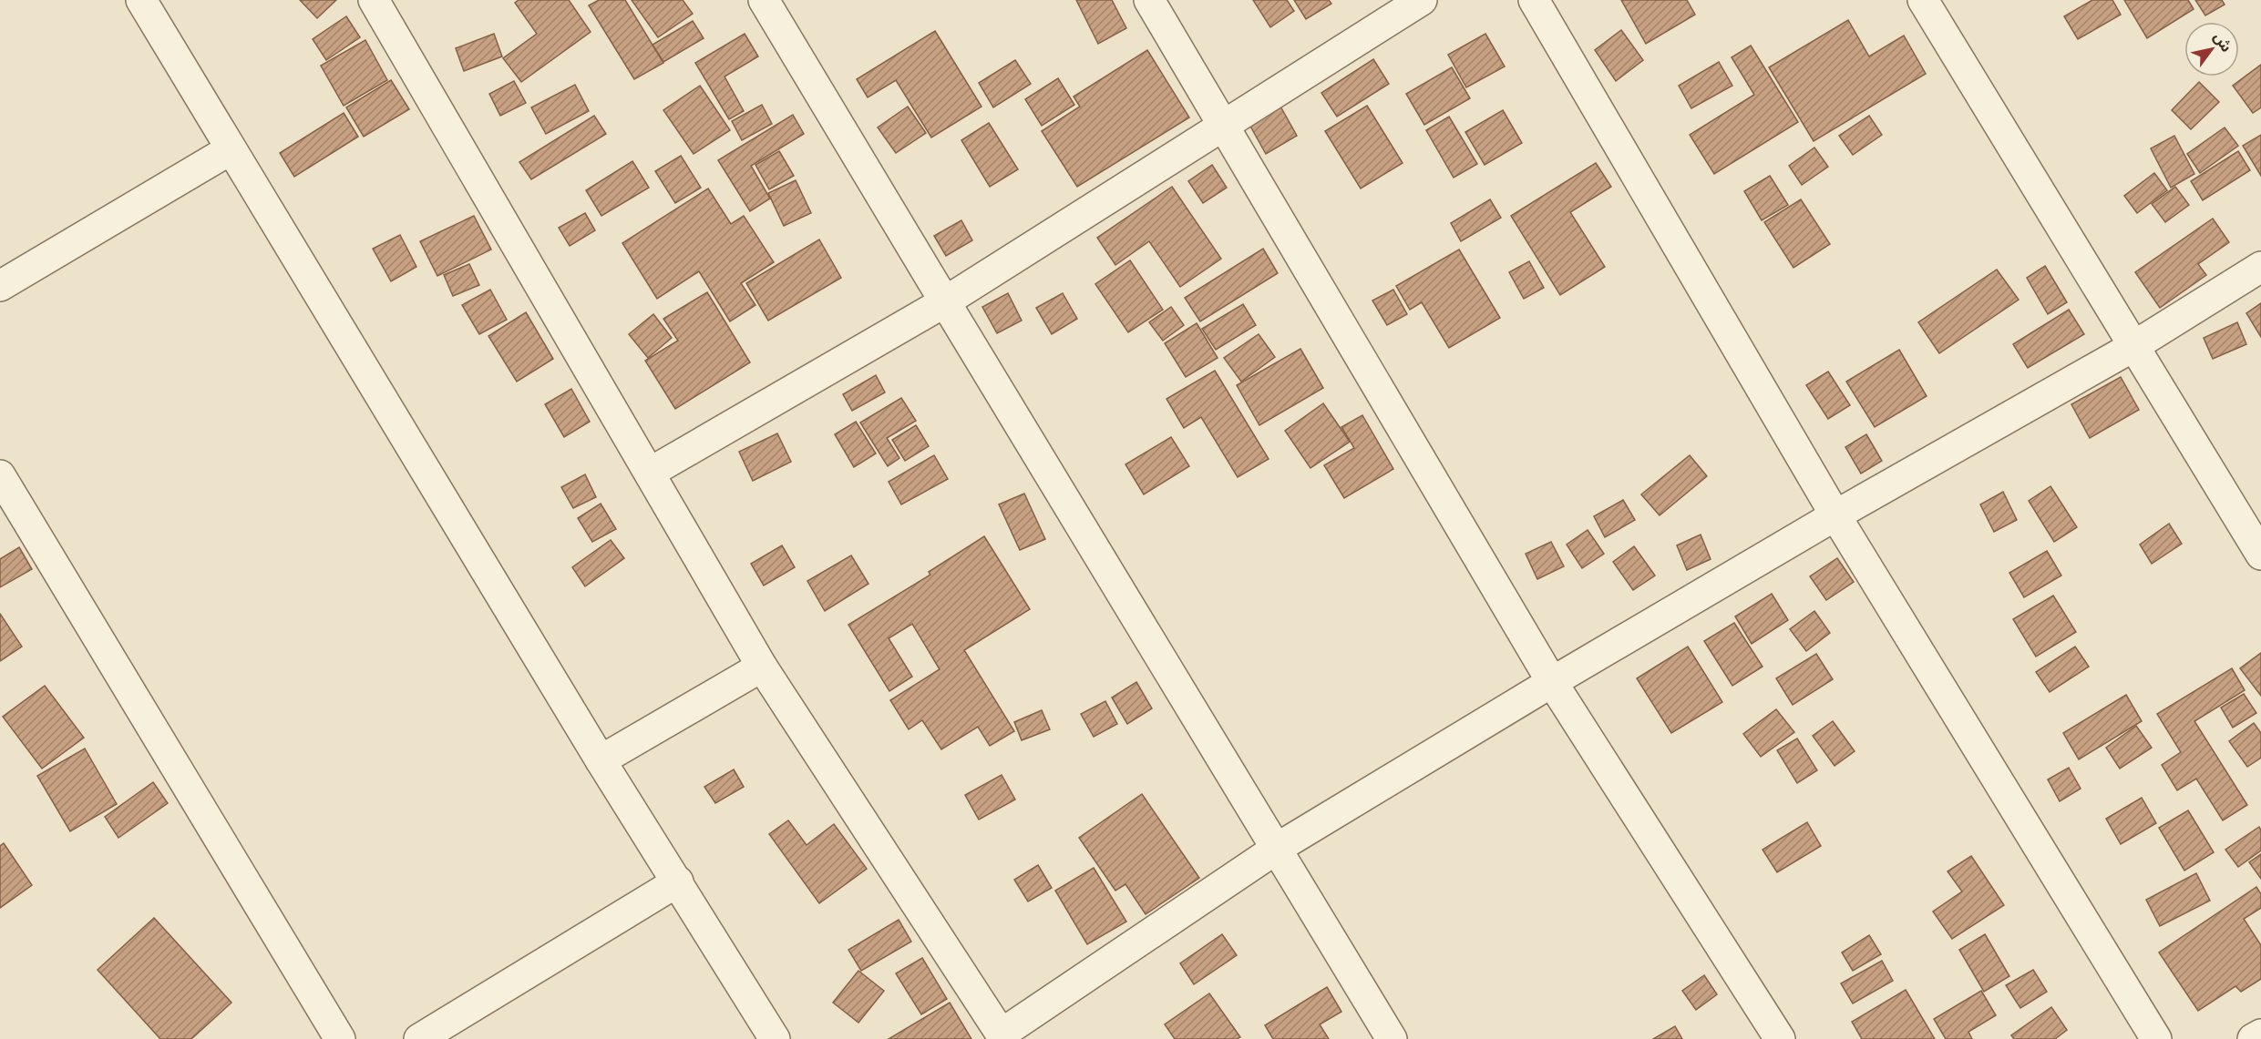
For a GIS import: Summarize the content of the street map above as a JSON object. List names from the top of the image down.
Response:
{
  "north": "top right"
}
